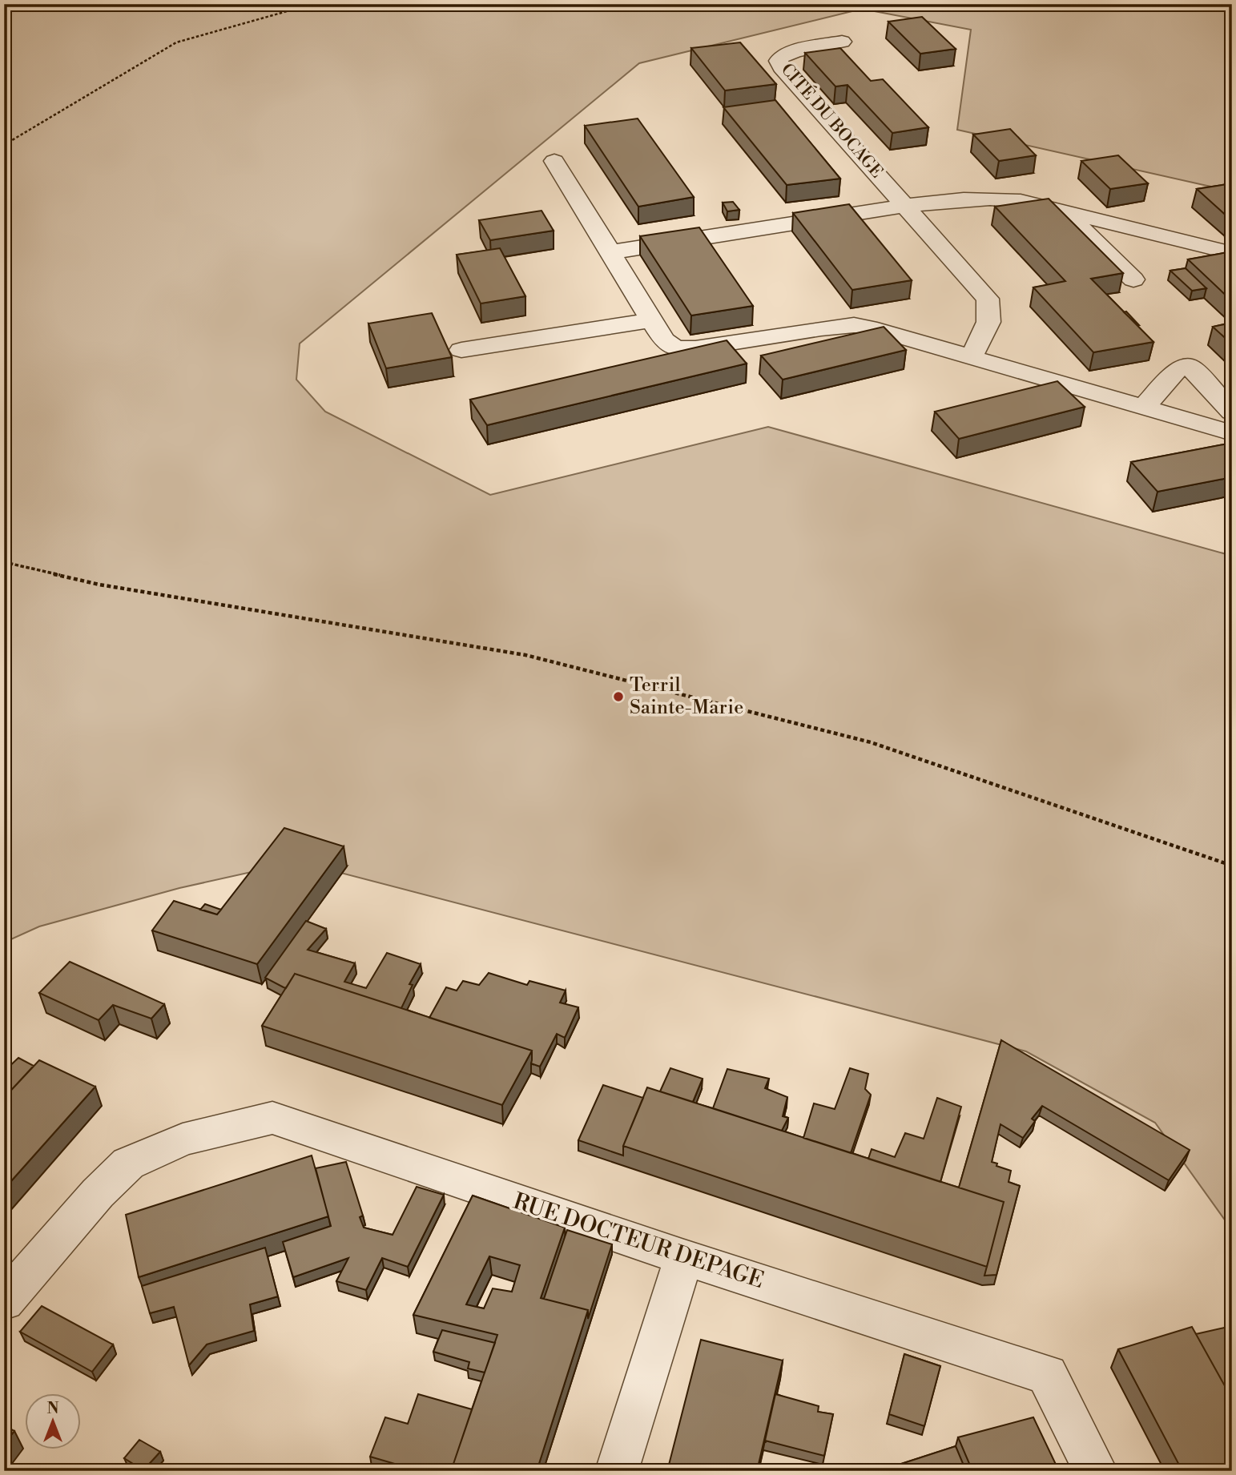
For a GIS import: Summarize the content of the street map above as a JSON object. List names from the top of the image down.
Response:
{
  "streets": {
    "street": ["CITÉ DU BOCAGE", "RUE DOCTEUR DEPAGE"]
  },
  "places": ["Terril Sainte-Marie"],
  "north": "top"
}
